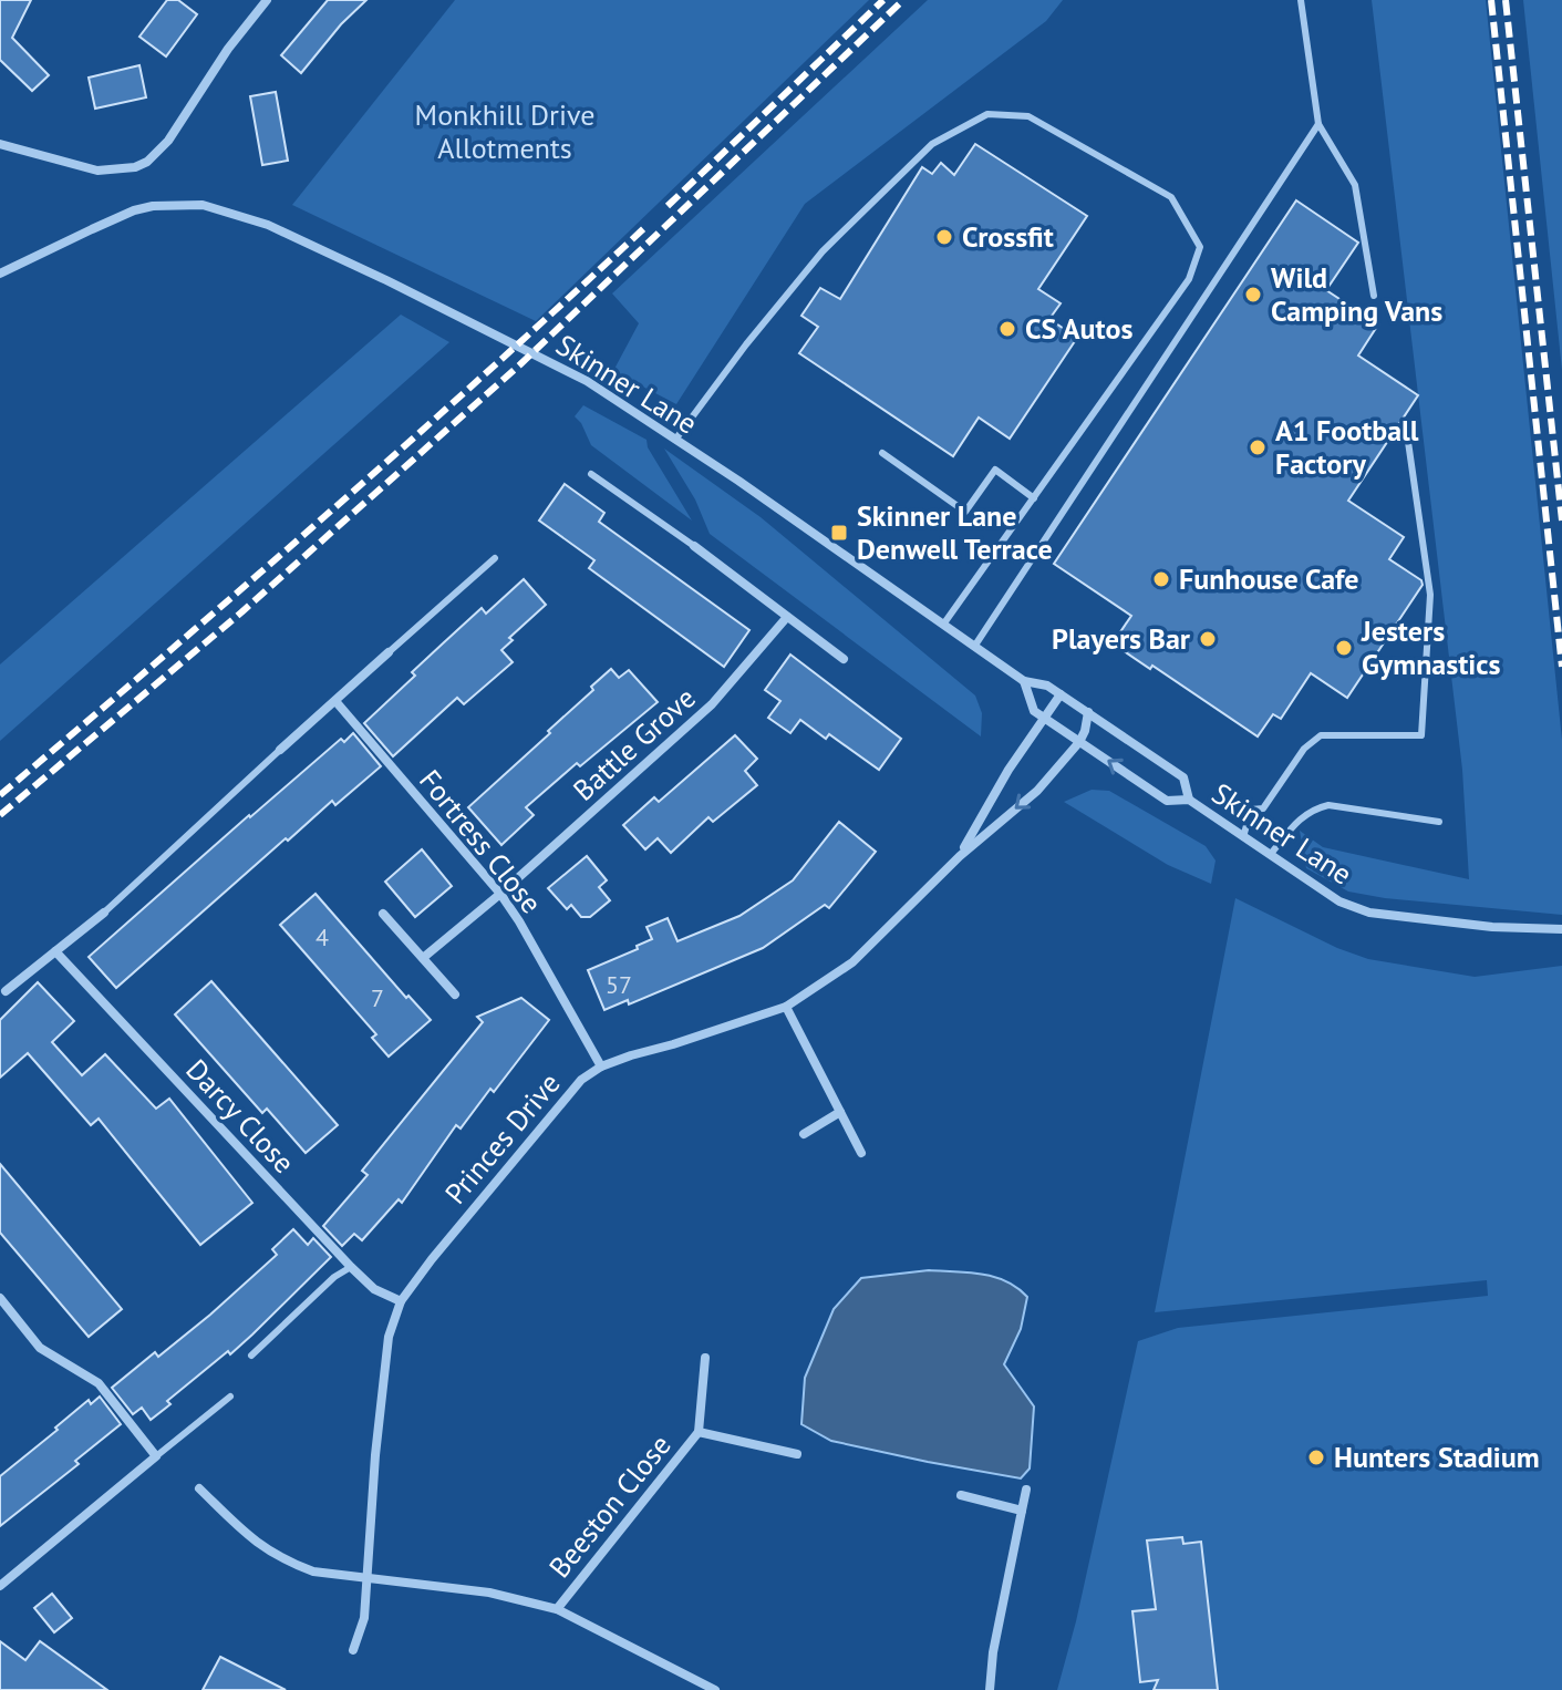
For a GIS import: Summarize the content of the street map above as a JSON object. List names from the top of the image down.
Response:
{
  "streets": {
    "street": [
      "Skinner Lane",
      "Battle Grove",
      "Fortress Close",
      "Darcy Close",
      "Princes Drive",
      "Beeston Close"
    ]
  },
  "crossings": [
    ["Skinner Lane", "Princes Drive"],
    ["Battle Grove", "Fortress Close"],
    ["Fortress Close", "Princes Drive"],
    ["Darcy Close", "Princes Drive"]
  ],
  "parks": ["Monkhill Drive Allotments"],
  "places": {
    "other": [
      "Crossfit",
      "Wild Camping Vans",
      "CS Autos",
      "A1 Football Factory",
      "Funhouse Cafe",
      "Players Bar",
      "Jesters Gymnastics",
      "Hunters Stadium"
    ],
    "transit": ["Skinner Lane Denwell Terrace"]
  },
  "house_numbers": ["4", "57", "7"]
}
